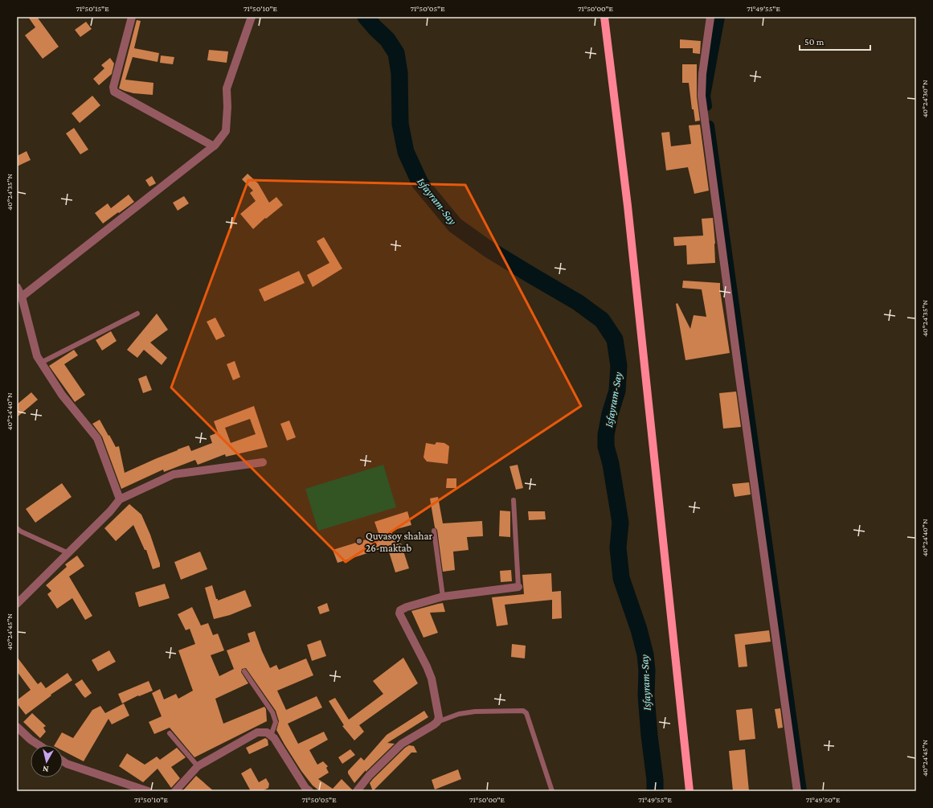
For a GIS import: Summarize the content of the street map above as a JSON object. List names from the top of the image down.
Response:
{
  "water": ["Isfayram-Say"],
  "places": ["Quvasoy shahar 26-maktab"],
  "scale_bar": "50 m",
  "north": "bottom",
  "coordinates": [
    "71°50'15\"E",
    "71°50'10\"E",
    "71°50'05\"E",
    "71°50'00\"E",
    "71°49'55\"E",
    "40°24'30\"N",
    "40°24'35\"N",
    "40°24'40\"N",
    "40°24'45\"N",
    "71°49'50\"E"
  ]
}
